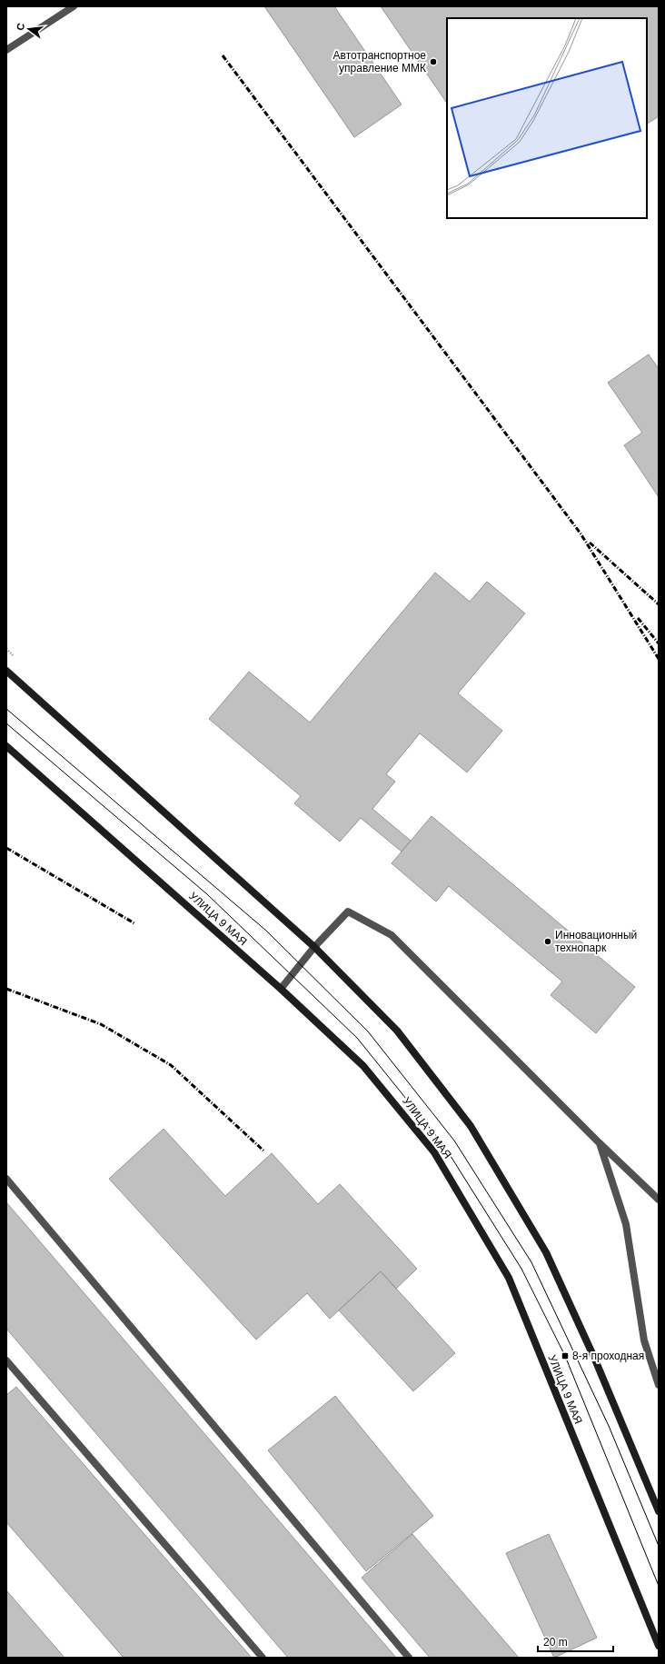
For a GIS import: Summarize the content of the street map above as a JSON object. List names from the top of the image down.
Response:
{
  "streets": {
    "main road": ["УЛИЦА 9 МАЯ"]
  },
  "places": {
    "other": ["Автотранспортное управление ММК", "Инновационный технопарк"],
    "transit": ["8-я проходная"]
  },
  "scale_bar": "20 m",
  "north": "left"
}
